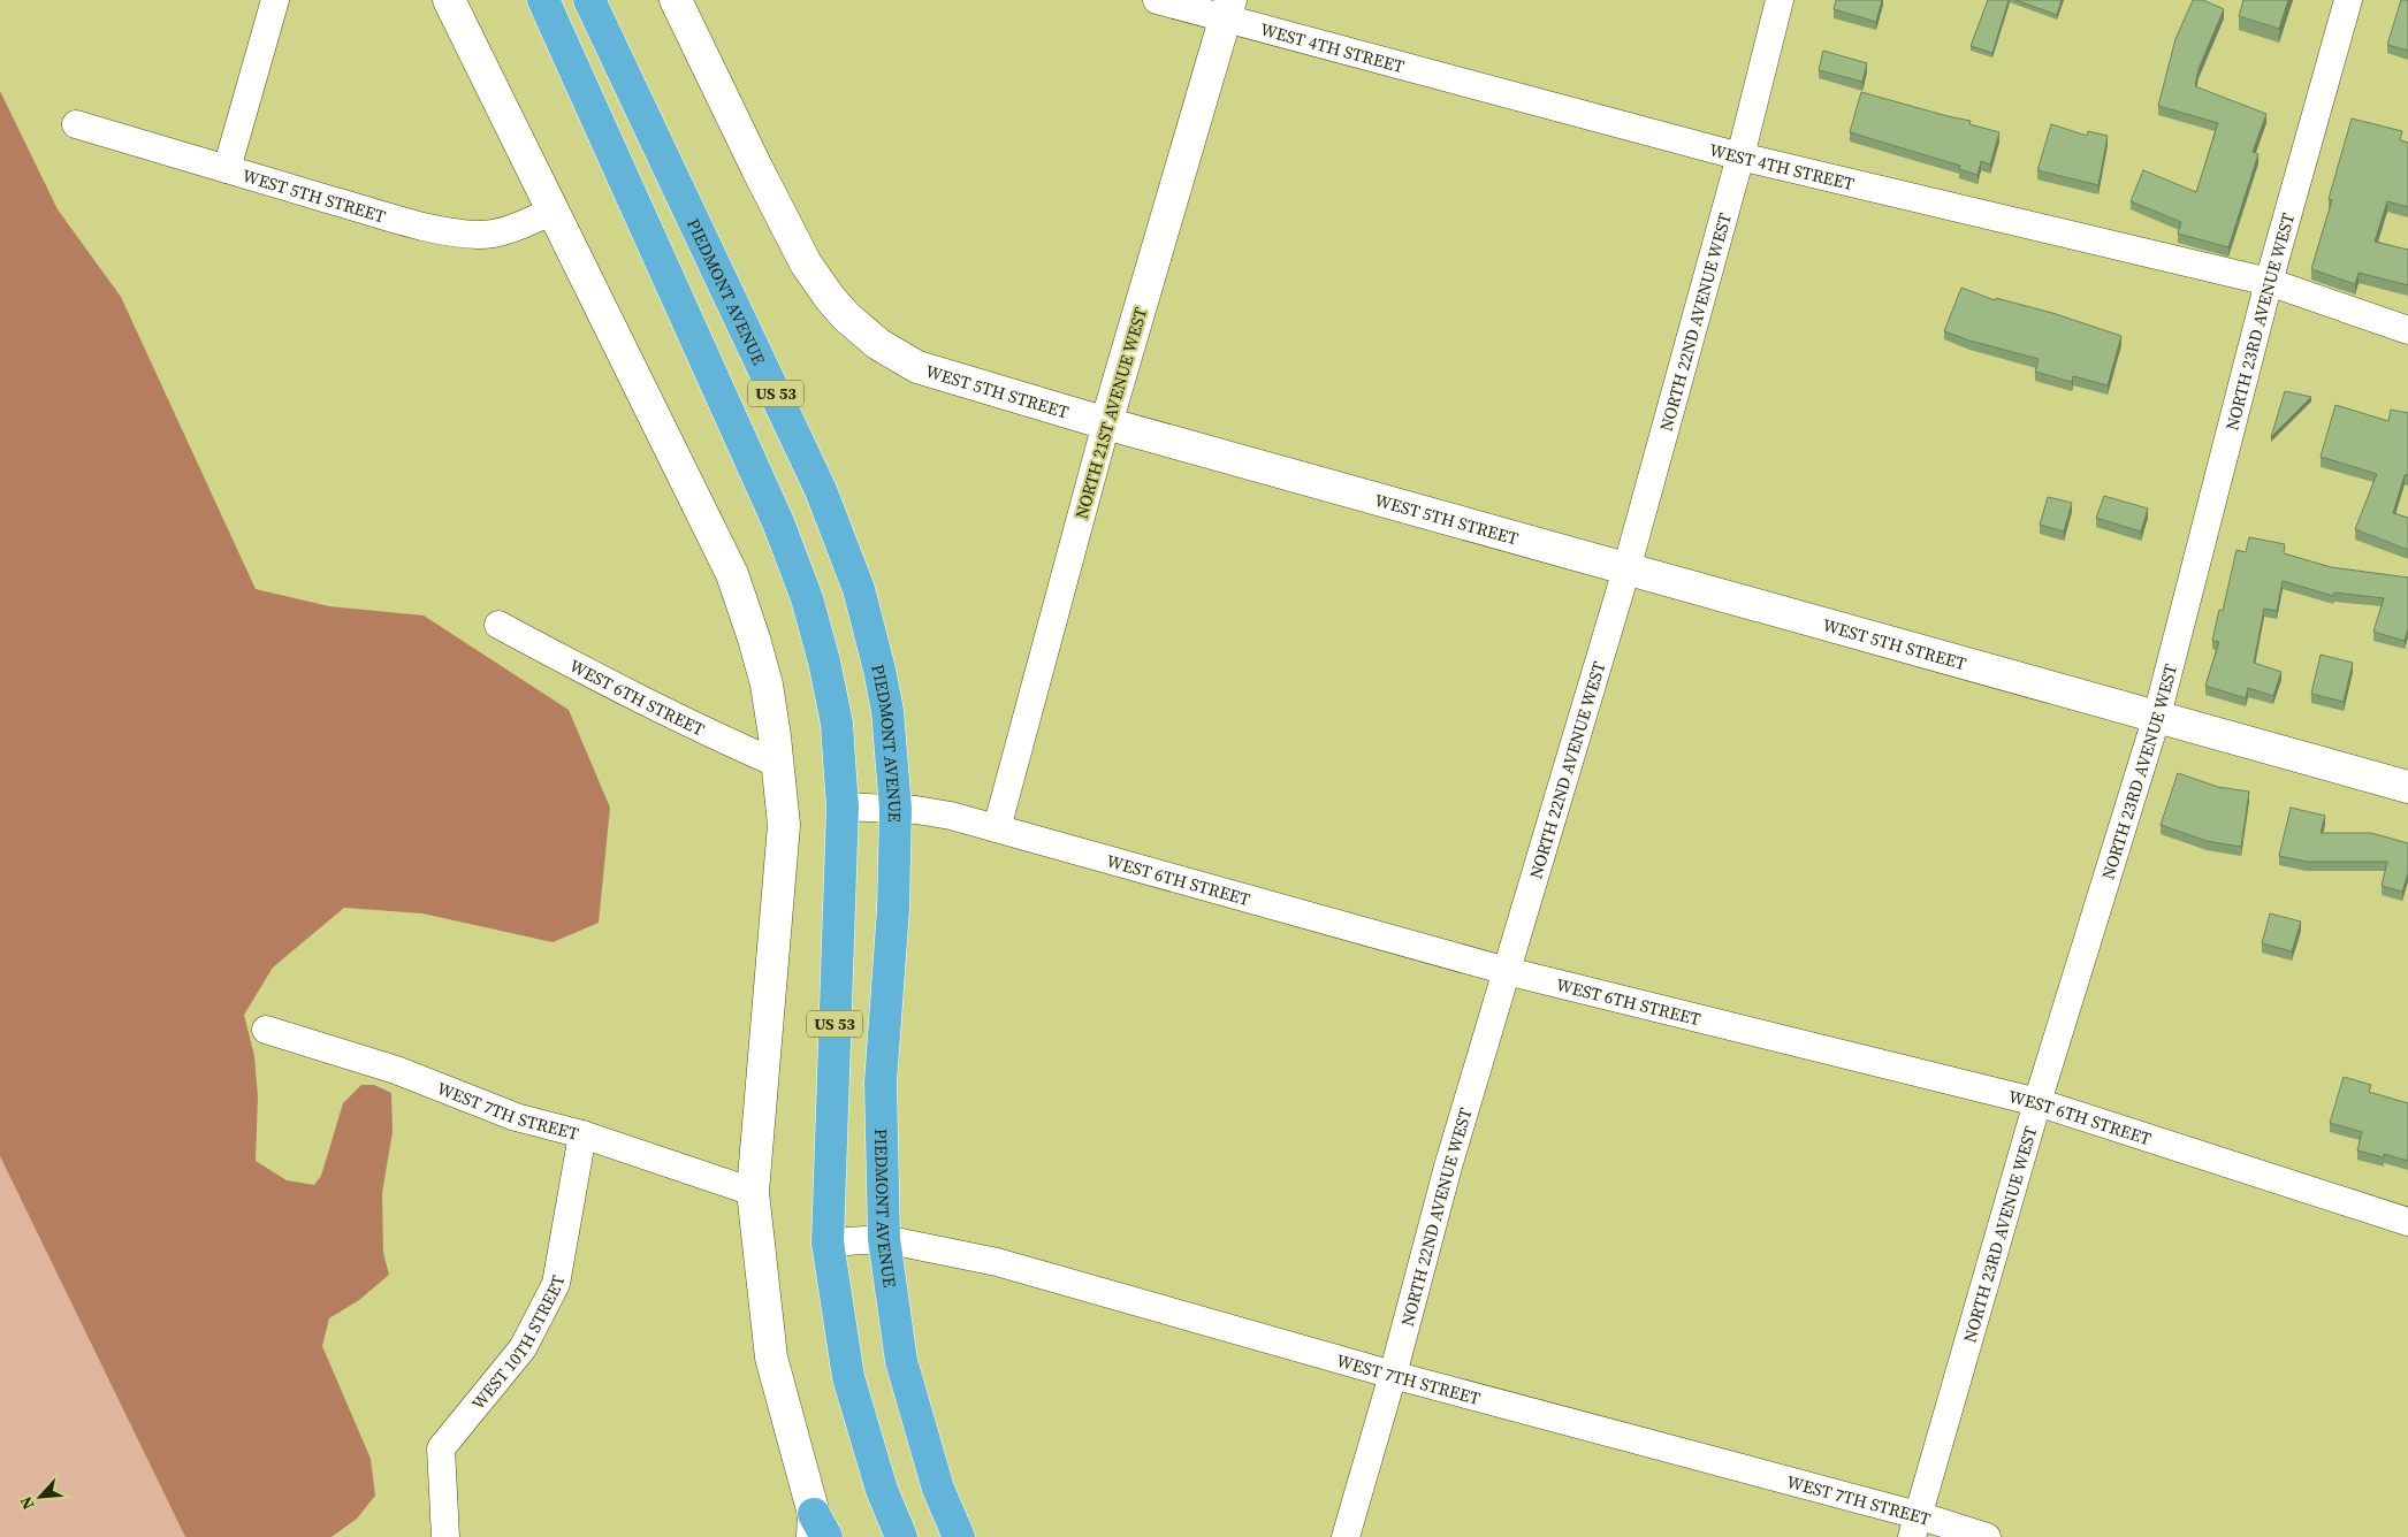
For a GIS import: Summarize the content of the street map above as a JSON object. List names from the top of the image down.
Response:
{
  "streets": {
    "highway": ["PIEDMONT AVENUE", "US 53"],
    "street": [
      "WEST 4TH STREET",
      "WEST 5TH STREET",
      "NORTH 22ND AVENUE WEST",
      "NORTH 23RD AVENUE WEST",
      "NORTH 21ST AVENUE WEST",
      "WEST 6TH STREET",
      "WEST 7TH STREET",
      "WEST 10TH STREET"
    ]
  },
  "crossings": [
    ["WEST 4TH STREET", "NORTH 22ND AVENUE WEST"],
    ["WEST 4TH STREET", "NORTH 23RD AVENUE WEST"],
    ["WEST 4TH STREET", "NORTH 21ST AVENUE WEST"],
    ["WEST 5TH STREET", "NORTH 22ND AVENUE WEST"],
    ["WEST 5TH STREET", "NORTH 23RD AVENUE WEST"],
    ["WEST 5TH STREET", "NORTH 21ST AVENUE WEST"],
    ["PIEDMONT AVENUE", "WEST 6TH STREET"],
    ["PIEDMONT AVENUE", "WEST 7TH STREET"],
    ["NORTH 22ND AVENUE WEST", "WEST 6TH STREET"],
    ["NORTH 22ND AVENUE WEST", "WEST 7TH STREET"],
    ["NORTH 23RD AVENUE WEST", "WEST 6TH STREET"],
    ["NORTH 23RD AVENUE WEST", "WEST 7TH STREET"],
    ["US 53", "WEST 6TH STREET"],
    ["US 53", "WEST 7TH STREET"],
    ["NORTH 21ST AVENUE WEST", "WEST 6TH STREET"],
    ["WEST 7TH STREET", "WEST 10TH STREET"]
  ],
  "north": "bottom left"
}
